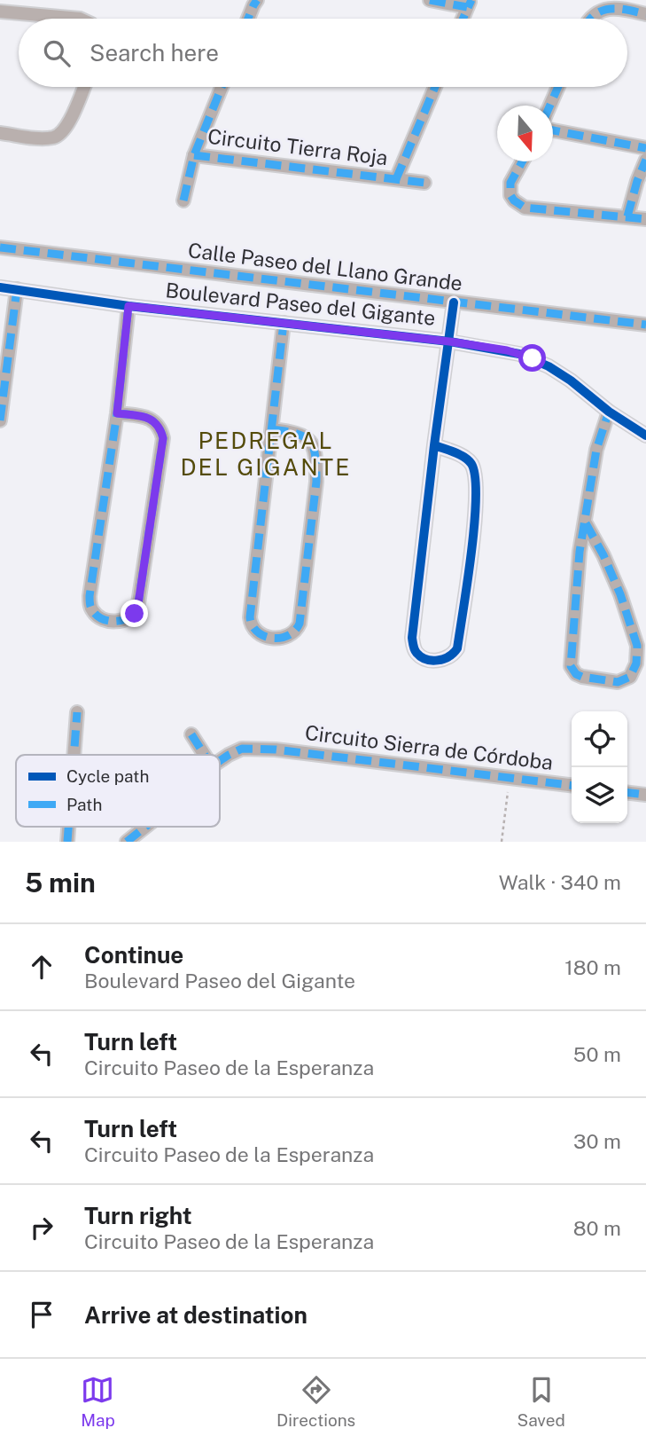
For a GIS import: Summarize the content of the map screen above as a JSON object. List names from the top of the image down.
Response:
{
  "streets": {
    "street": [
      "Circuito Tierra Roja",
      "Calle Paseo del Llano Grande",
      "Boulevard Paseo del Gigante",
      "Circuito Sierra de Córdoba"
    ]
  },
  "districts": ["PEDREGAL DEL GIGANTE"],
  "legend": ["Cycle path", "Path"],
  "north": "bottom",
  "page": {
    "search": "Search here",
    "heading": ["5 min", "Walk · 340 m"],
    "list": [
      ["Continue", "Boulevard Paseo del Gigante", "180 m"],
      ["Turn left", "Circuito Paseo de la Esperanza", "50 m"],
      ["Turn left", "Circuito Paseo de la Esperanza", "30 m"],
      ["Turn right", "Circuito Paseo de la Esperanza", "80 m"],
      "Arrive at destination"
    ],
    "nav": ["Map", "Directions", "Saved"]
  }
}
